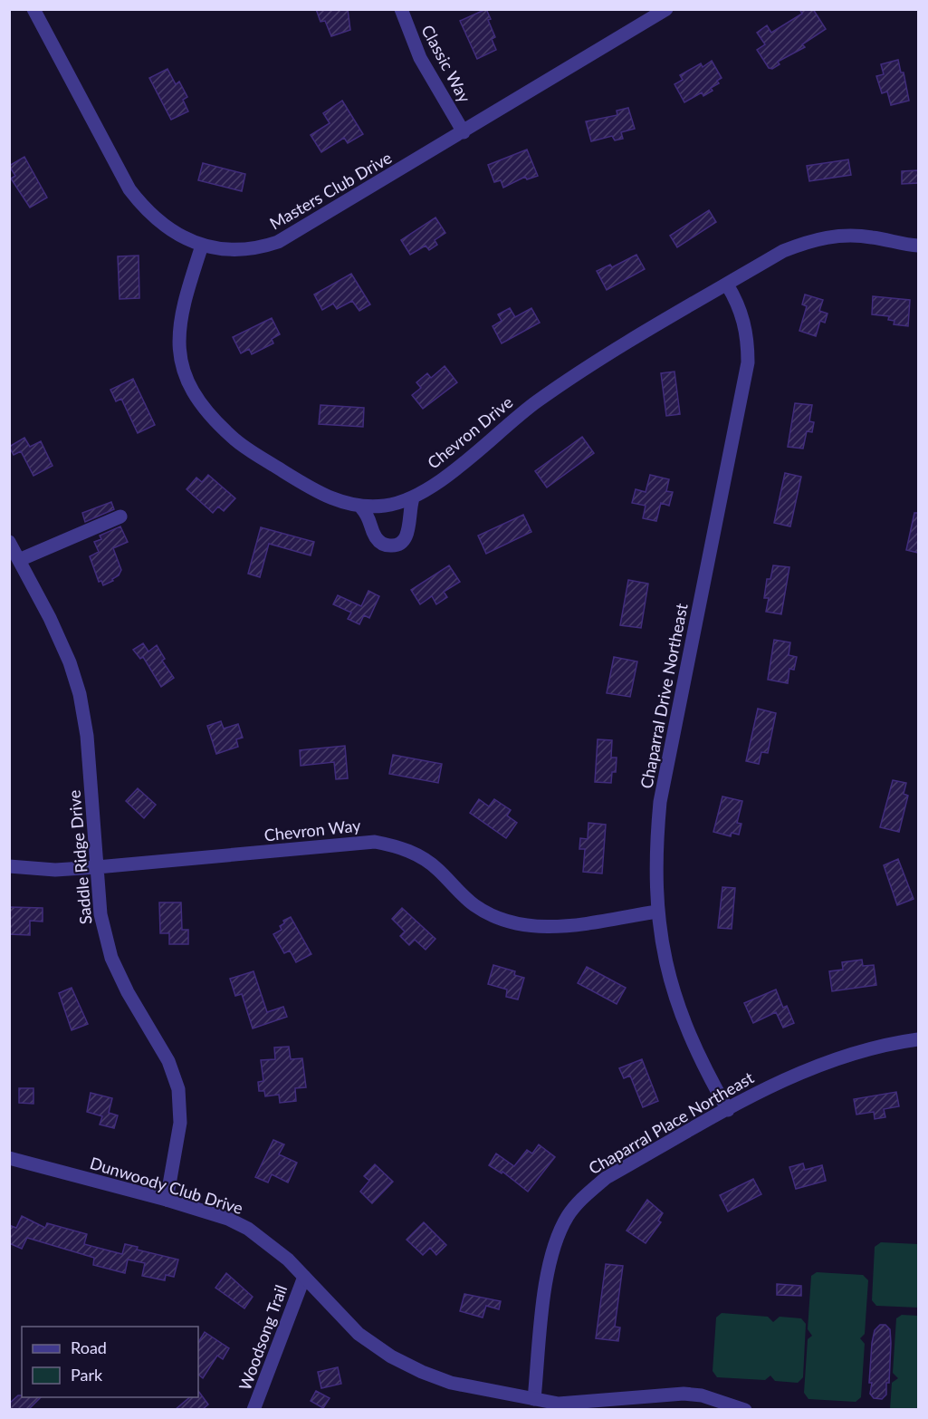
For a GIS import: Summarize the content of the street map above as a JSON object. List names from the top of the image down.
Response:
{
  "streets": {
    "street": [
      "Classic Way",
      "Masters Club Drive",
      "Chevron Drive",
      "Chaparral Drive Northeast",
      "Chevron Way",
      "Saddle Ridge Drive",
      "Chaparral Place Northeast",
      "Dunwoody Club Drive",
      "Woodsong Trail"
    ]
  },
  "crossings": [
    ["Classic Way", "Masters Club Drive"],
    ["Masters Club Drive", "Chevron Drive"],
    ["Chevron Drive", "Chaparral Drive Northeast"],
    ["Chaparral Drive Northeast", "Chevron Way"],
    ["Chaparral Drive Northeast", "Chaparral Place Northeast"],
    ["Chevron Way", "Saddle Ridge Drive"],
    ["Saddle Ridge Drive", "Dunwoody Club Drive"],
    ["Chaparral Place Northeast", "Dunwoody Club Drive"],
    ["Dunwoody Club Drive", "Woodsong Trail"]
  ],
  "legend": ["Road", "Park"]
}
